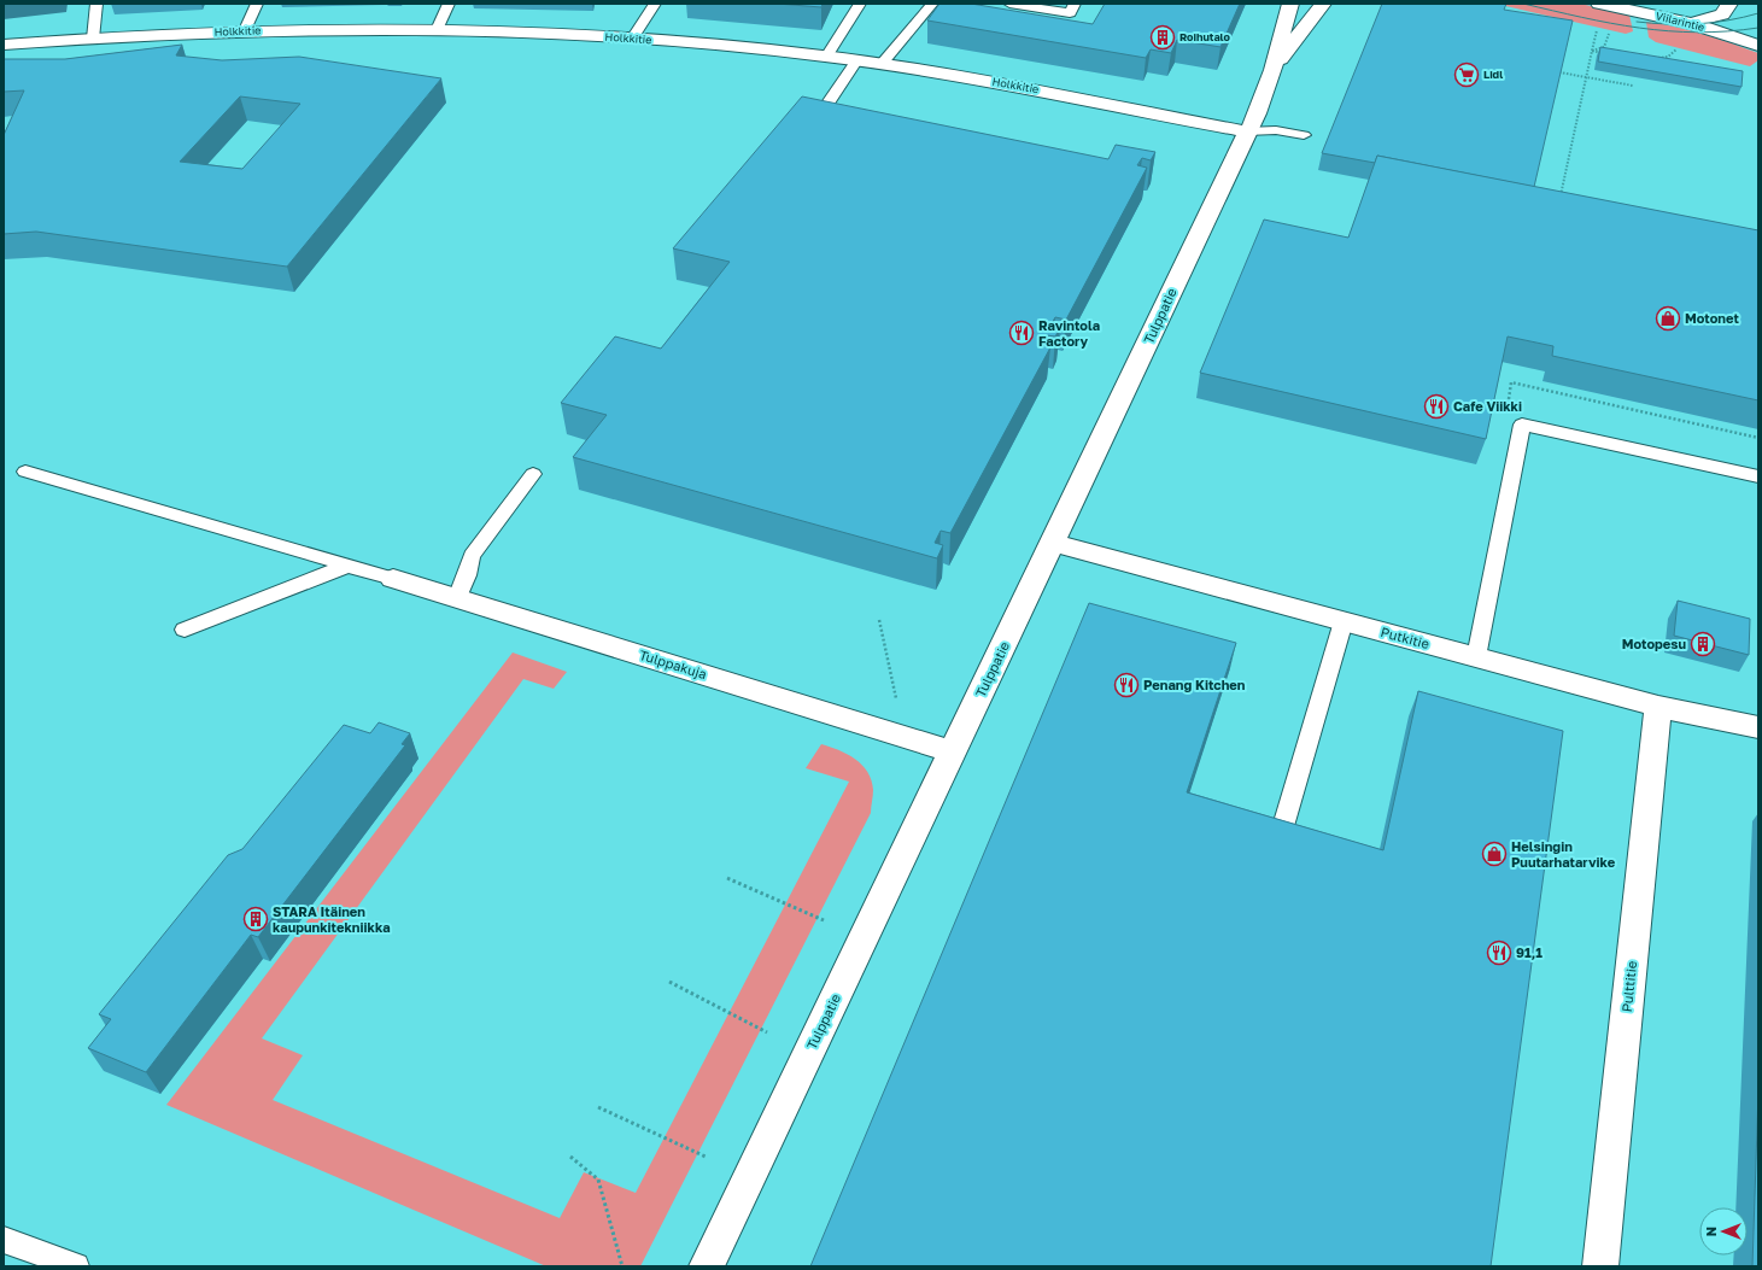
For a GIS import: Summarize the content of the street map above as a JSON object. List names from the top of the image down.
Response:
{
  "streets": {
    "street": [
      "Viilarintie",
      "Holkkitie",
      "Tulppatie",
      "Putkitie",
      "Tulppakuja",
      "Pulttitie"
    ]
  },
  "crossings": [
    ["Holkkitie", "Tulppatie"],
    ["Tulppatie", "Putkitie"],
    ["Tulppatie", "Tulppakuja"],
    ["Putkitie", "Pulttitie"]
  ],
  "places": {
    "building": ["Roihutalo", "Motopesu", "STARA Itäinen kaupunkitekniikka"],
    "supermarket": ["Lidl"],
    "shop": ["Motonet", "Helsingin Puutarhatarvike"],
    "restaurant": [
      "Ravintola Factory",
      "Cafe Viikki",
      "Penang Kitchen",
      "91,1"
    ]
  },
  "north": "left"
}
